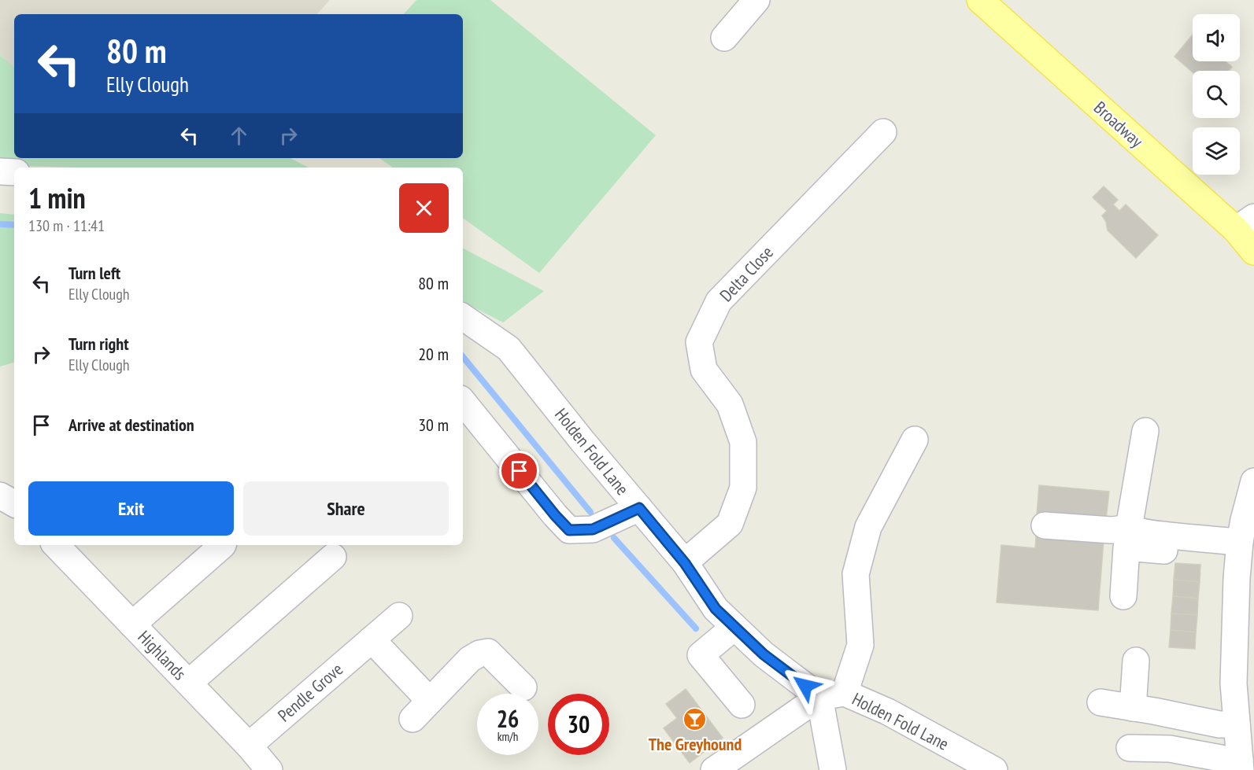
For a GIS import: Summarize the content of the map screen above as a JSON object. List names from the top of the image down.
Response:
{
  "streets": {
    "main road": ["Broadway"],
    "street": [
      "Delta Close",
      "Holden Fold Lane",
      "Highlands",
      "Pendle Grove"
    ]
  },
  "crossings": [
    ["Delta Close", "Holden Fold Lane"],
    ["Highlands", "Pendle Grove"]
  ],
  "places": {
    "bar": ["The Greyhound"]
  },
  "page": {
    "turn": ["80 m", "Elly Clough"],
    "heading": ["1 min", "130 m · 11:41"],
    "list": [
      {
        "name": "Turn left",
        "note": "Elly Clough",
        "value": "80 m"
      },
      {
        "name": "Turn right",
        "note": "Elly Clough",
        "value": "20 m"
      },
      {
        "name": "Arrive at destination",
        "value": "30 m"
      }
    ],
    "buttons": ["Exit", "Share"],
    "speed": "26 km/h",
    "limit": "30"
  }
}
